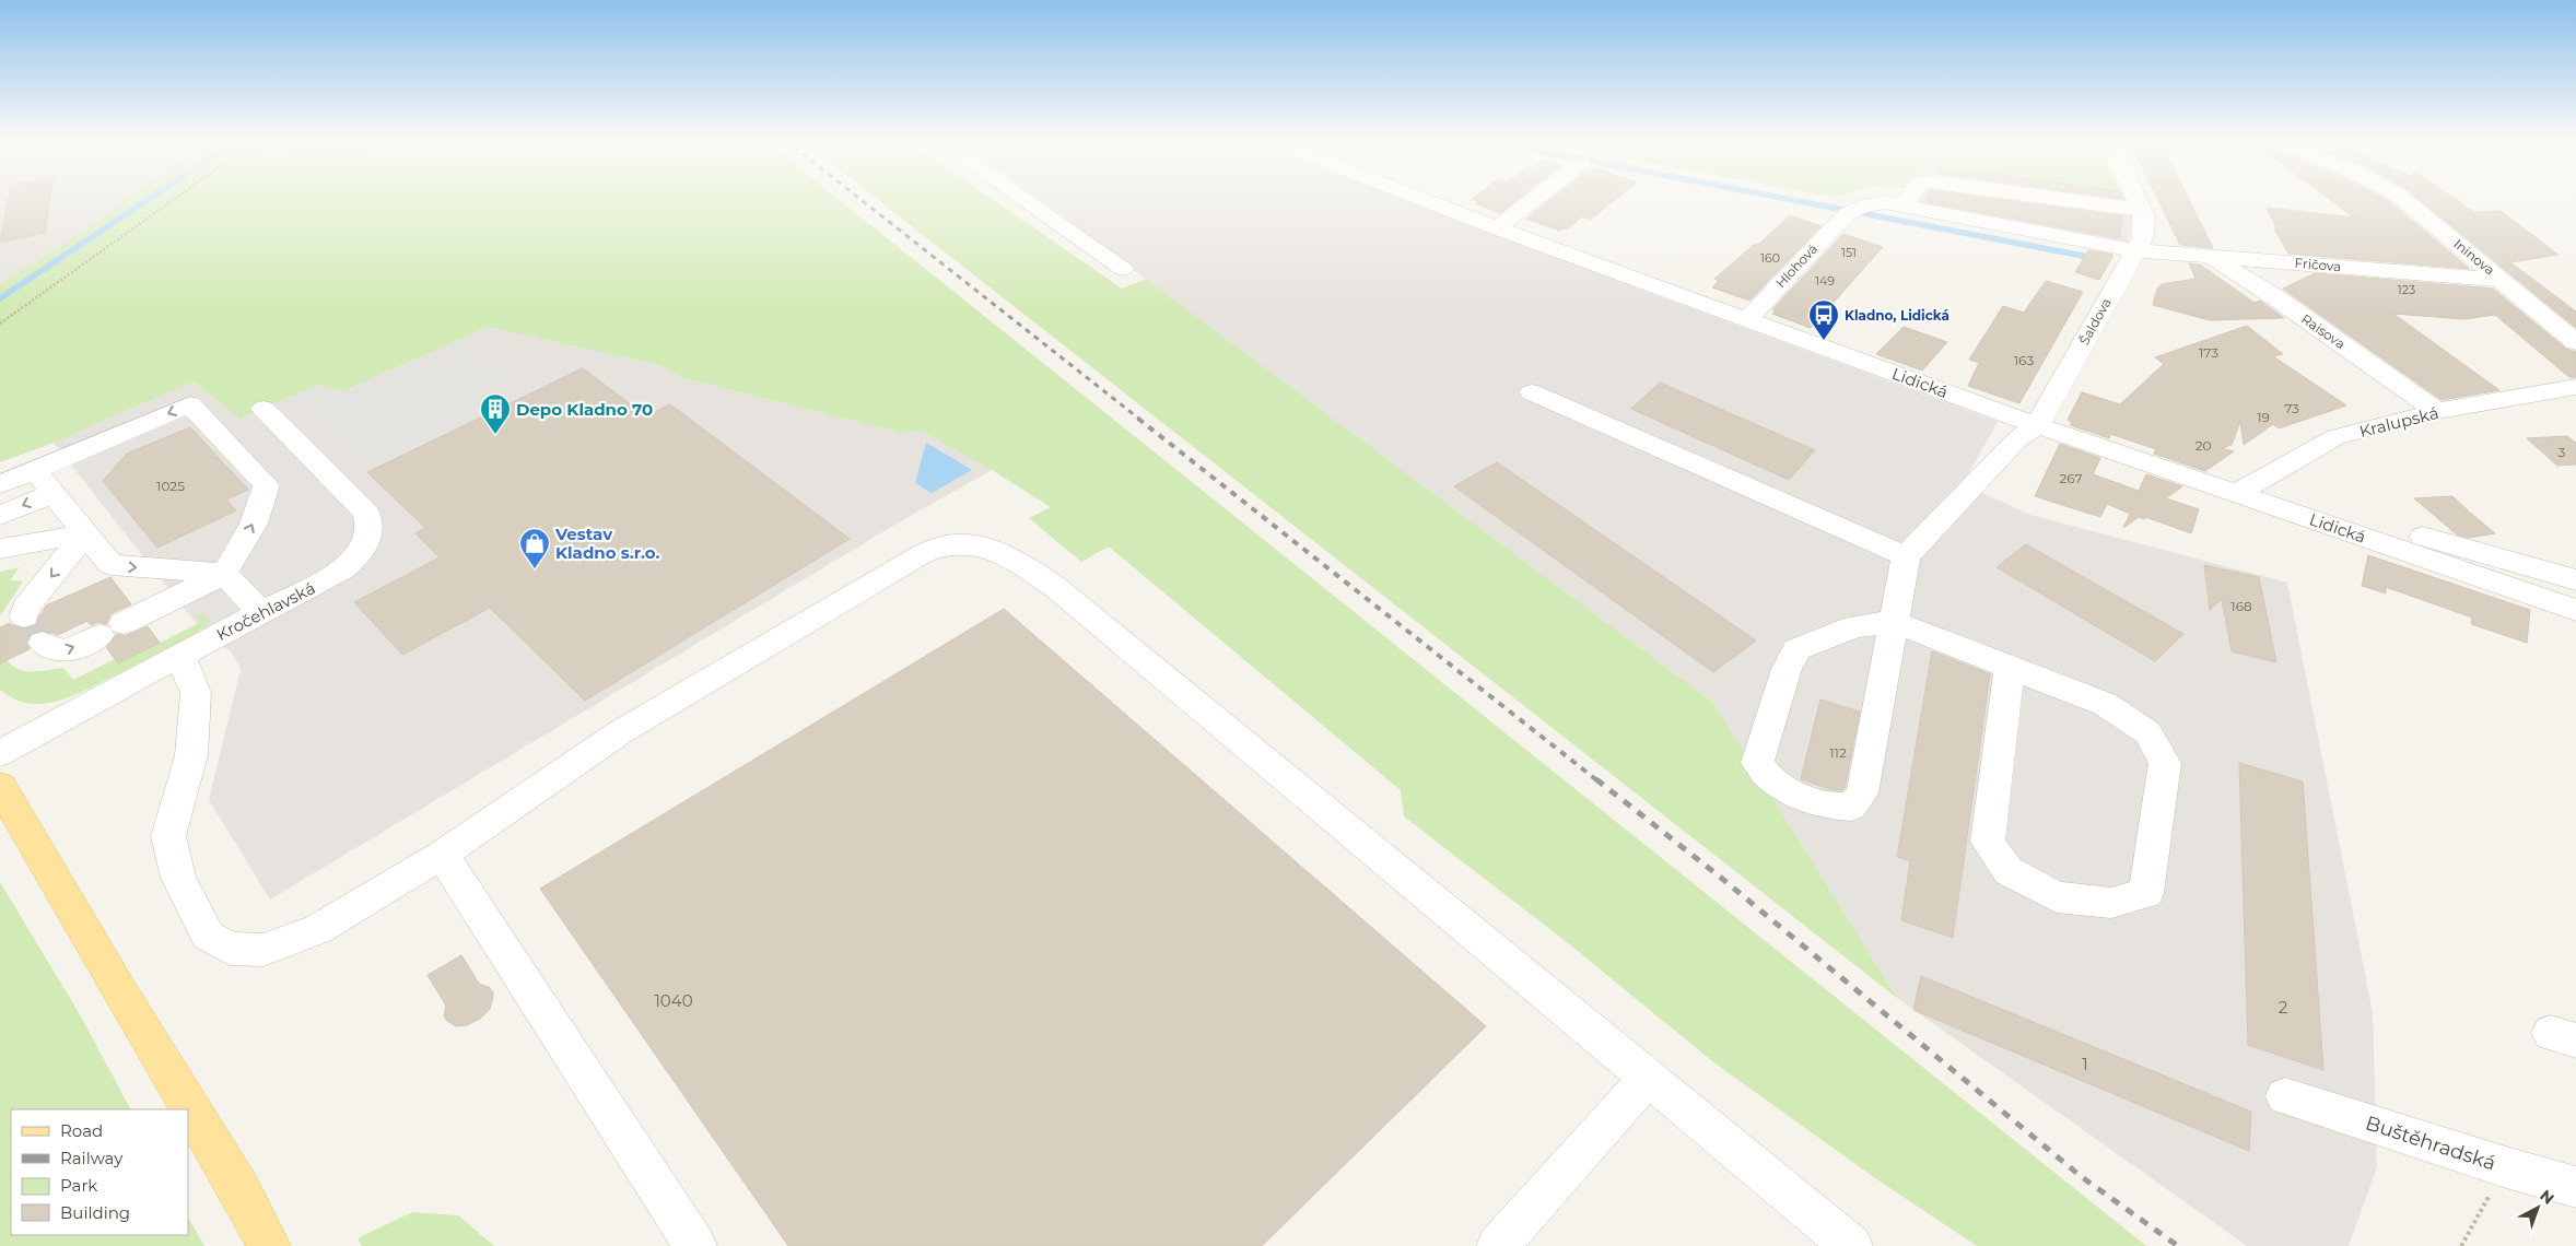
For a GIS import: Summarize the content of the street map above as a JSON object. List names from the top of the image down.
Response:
{
  "streets": {
    "street": [
      "Ininova",
      "Fričova",
      "Hlohová",
      "Šaldova",
      "Raisova",
      "Lidická",
      "Kralupská",
      "Kročehlavská",
      "Buštěhradská"
    ]
  },
  "crossings": [
    ["Ininova", "Fričova"],
    ["Fričova", "Hlohová"],
    ["Fričova", "Šaldova"],
    ["Fričova", "Raisova"],
    ["Hlohová", "Šaldova"],
    ["Hlohová", "Lidická"],
    ["Šaldova", "Lidická"],
    ["Raisova", "Kralupská"],
    ["Lidická", "Kralupská"]
  ],
  "places": {
    "bus stop": ["Kladno, Lidická"],
    "building": ["Depo Kladno 70"],
    "shop": ["Vestav Kladno s.r.o."]
  },
  "house_numbers": [
    "151",
    "160",
    "149",
    "123",
    "173",
    "163",
    "73",
    "19",
    "20",
    "3",
    "267",
    "1025",
    "168",
    "112",
    "1040",
    "2",
    "1"
  ],
  "legend": [
    "Road",
    "Railway",
    "Park",
    "Building"
  ],
  "north": "top right"
}
